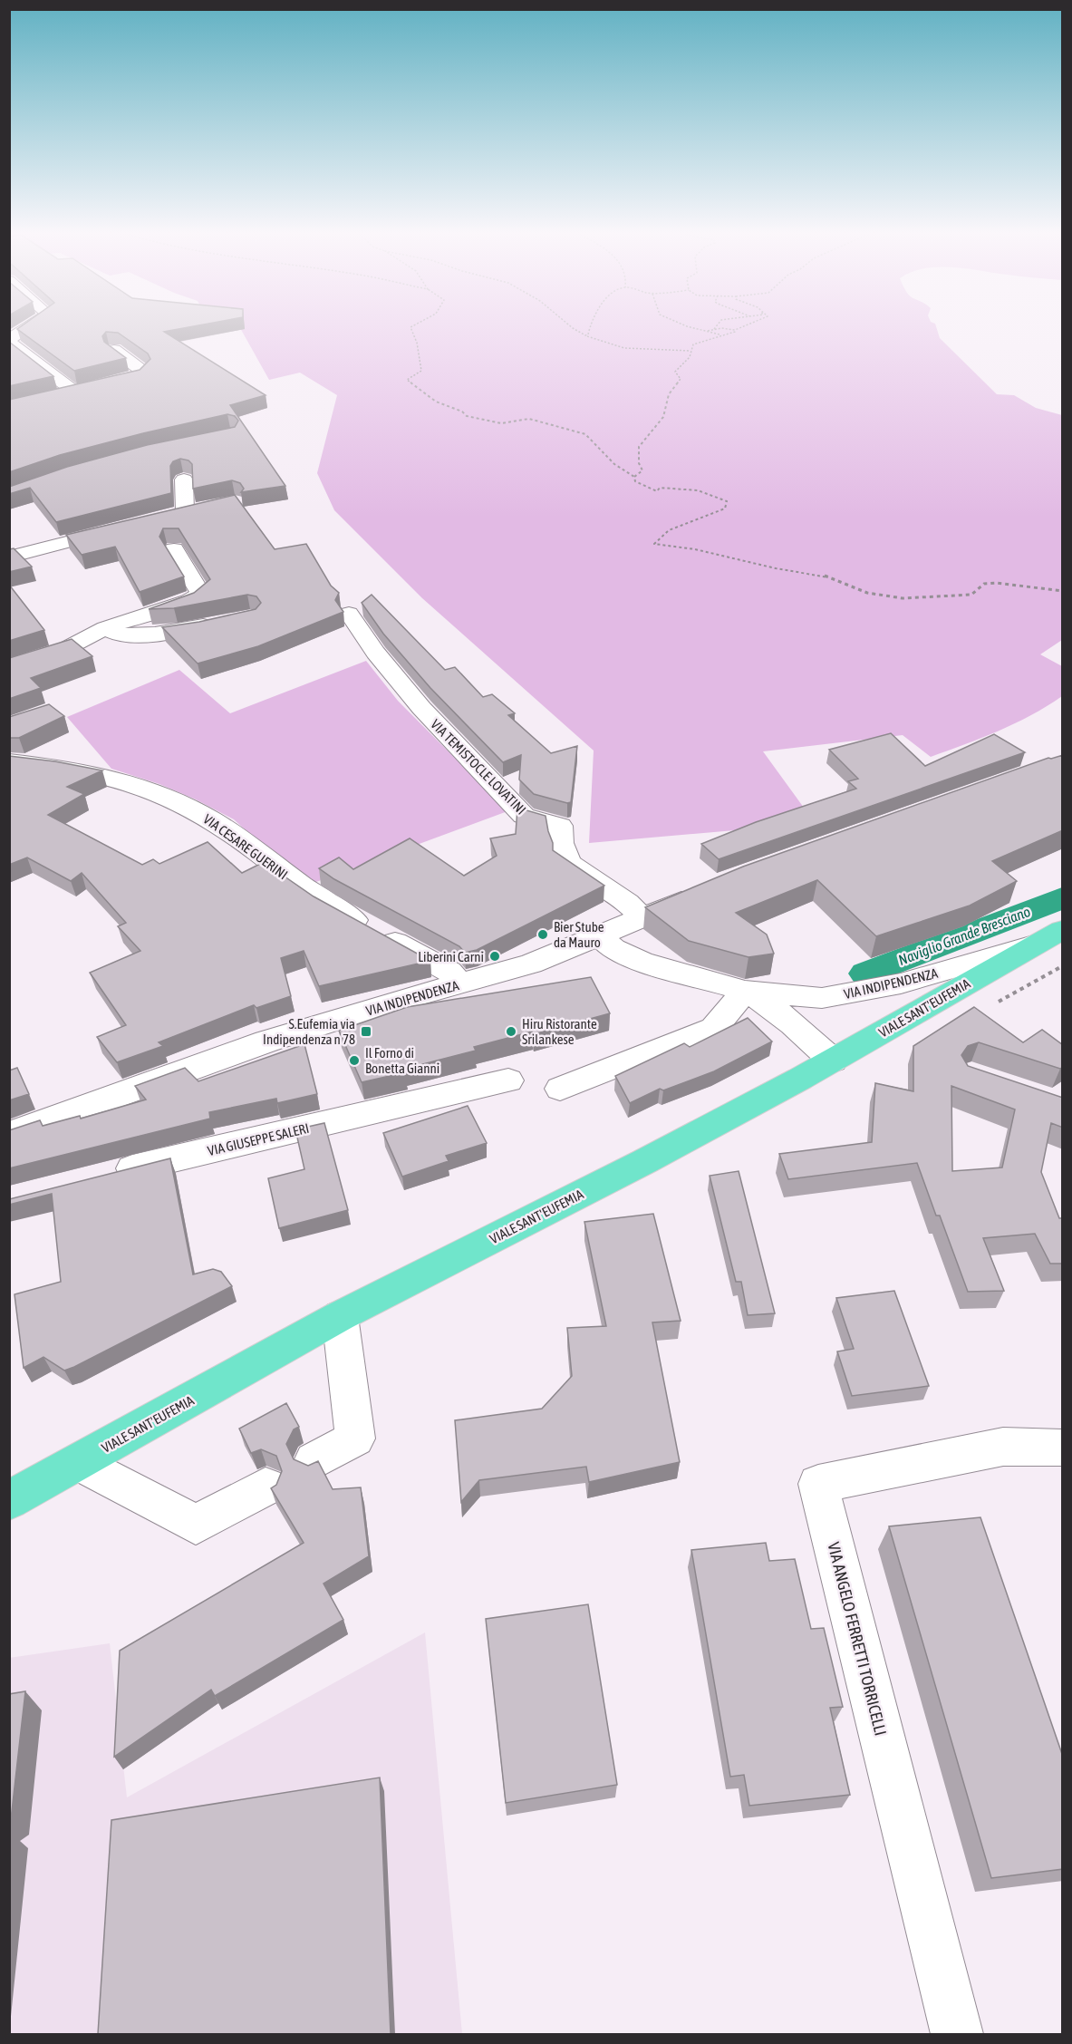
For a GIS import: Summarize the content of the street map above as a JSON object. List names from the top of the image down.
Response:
{
  "streets": {
    "main road": ["VIALE SANT'EUFEMIA"],
    "street": [
      "VIA TEMISTOCLE LOVATINI",
      "VIA CESARE GUERINI",
      "VIA INDIPENDENZA",
      "VIA GIUSEPPE SALERI",
      "VIA ANGELO FERRETTI TORRICELLI"
    ]
  },
  "crossings": [
    ["VIA TEMISTOCLE LOVATINI", "VIA INDIPENDENZA"],
    ["VIA CESARE GUERINI", "VIA INDIPENDENZA"],
    ["VIA INDIPENDENZA", "VIALE SANT'EUFEMIA"]
  ],
  "water": ["Naviglio Grande Bresciano"],
  "places": {
    "other": [
      "Bier Stube da Mauro",
      "Liberini Carni",
      "Hiru Ristorante Srilankese",
      "Il Forno di Bonetta Gianni"
    ],
    "transit": ["S.Eufemia via Indipendenza n 78"]
  }
}
